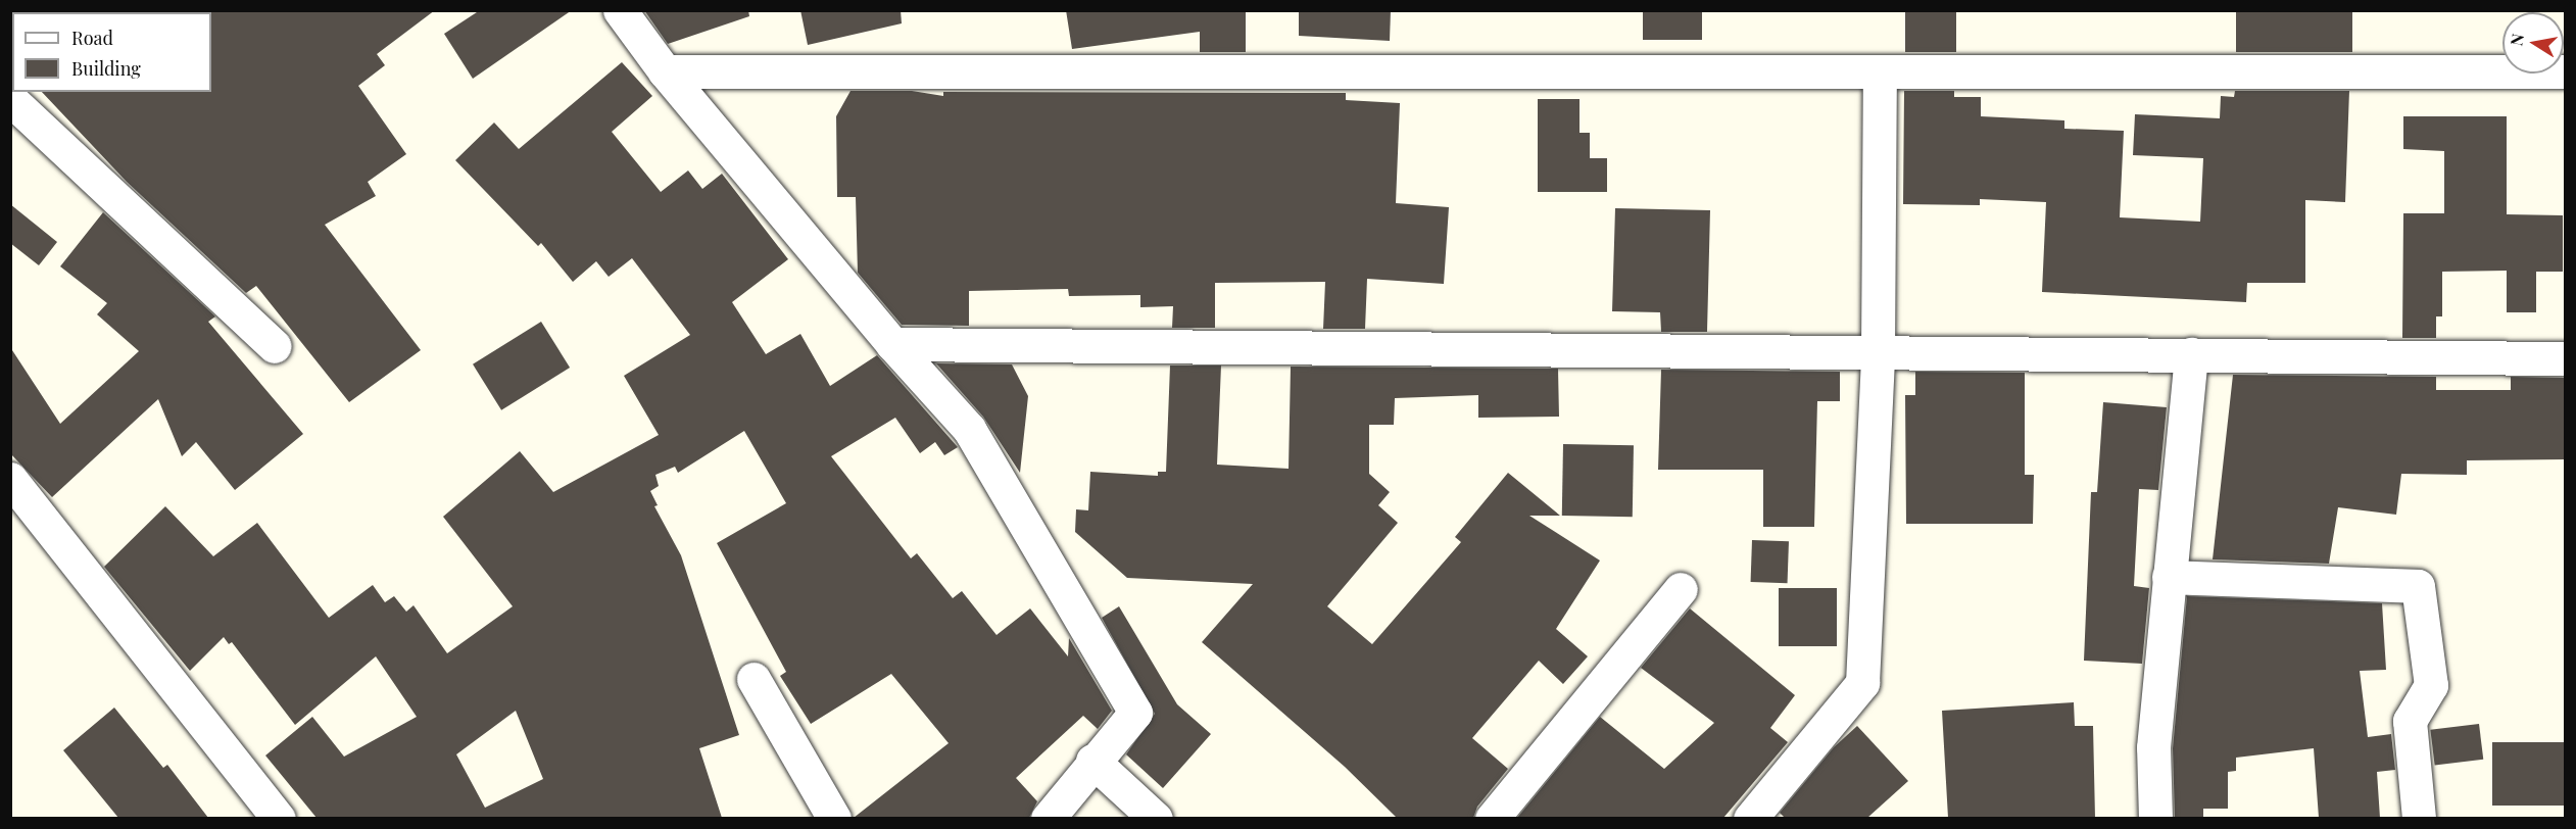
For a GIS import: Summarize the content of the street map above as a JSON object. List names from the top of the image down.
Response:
{
  "legend": ["Road", "Building"],
  "north": "left"
}
